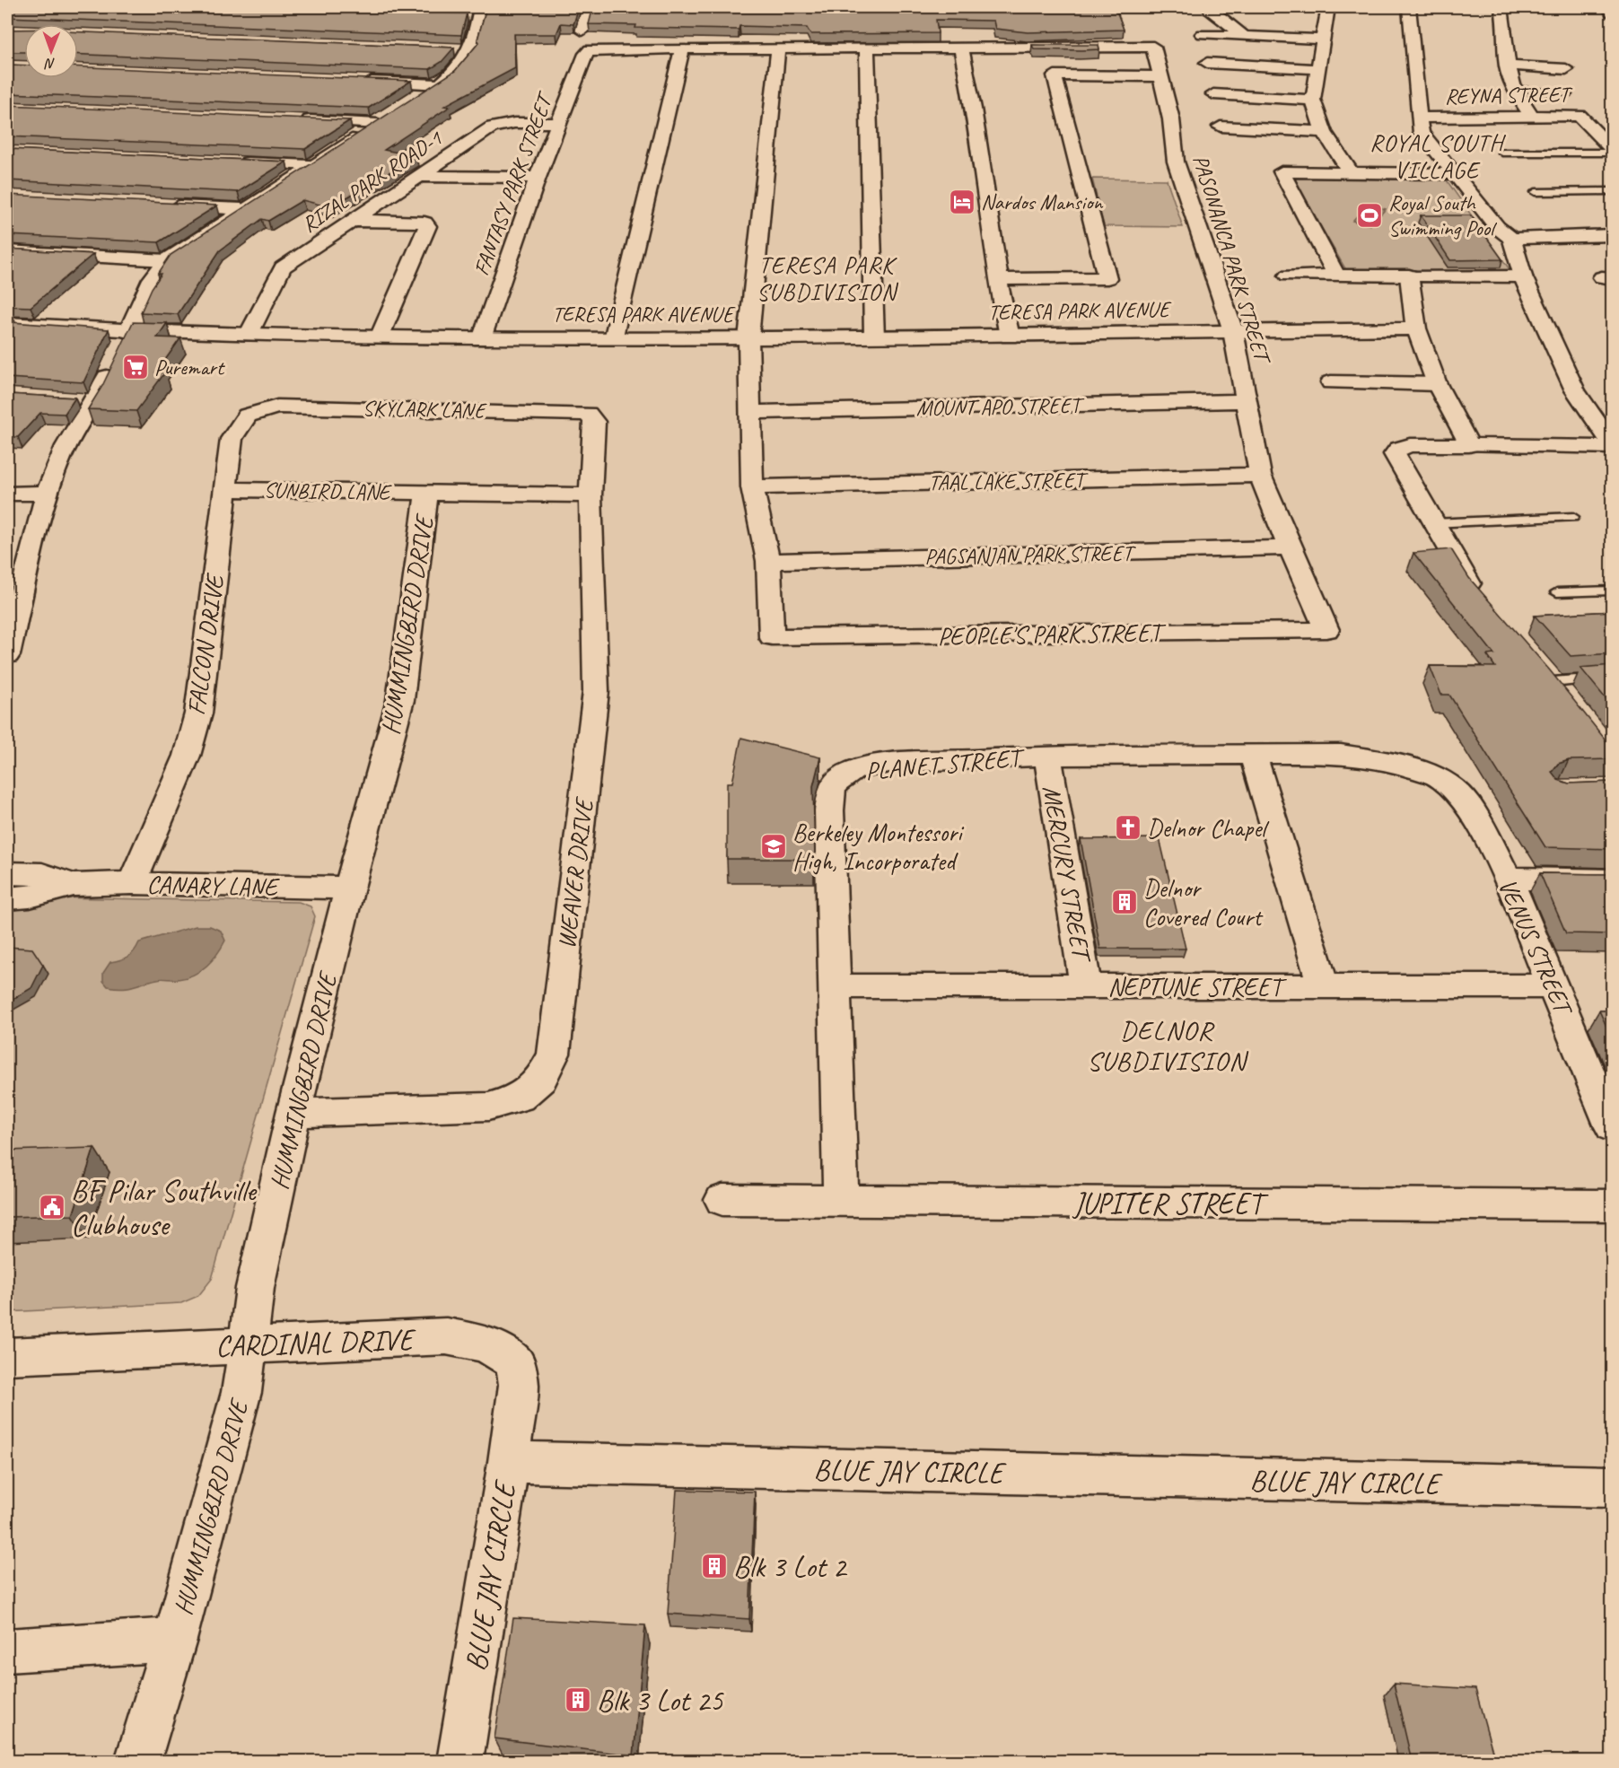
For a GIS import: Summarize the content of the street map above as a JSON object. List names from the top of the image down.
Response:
{
  "streets": {
    "street": [
      "REYNA STREET",
      "RIZAL PARK ROAD-1",
      "FANTASY PARK STREET",
      "PASONANCA PARK STREET",
      "TERESA PARK AVENUE",
      "MOUNT APO STREET",
      "SKYLARK LANE",
      "TAAL LAKE STREET",
      "SUNBIRD LANE",
      "PAGSANJAN PARK STREET",
      "HUMMINGBIRD DRIVE",
      "PEOPLE'S PARK STREET",
      "FALCON DRIVE",
      "PLANET STREET",
      "MERCURY STREET",
      "WEAVER DRIVE",
      "CANARY LANE",
      "VENUS STREET",
      "NEPTUNE STREET",
      "JUPITER STREET",
      "CARDINAL DRIVE",
      "BLUE JAY CIRCLE"
    ]
  },
  "crossings": [
    ["RIZAL PARK ROAD-1", "FANTASY PARK STREET"],
    ["RIZAL PARK ROAD-1", "TERESA PARK AVENUE"],
    ["FANTASY PARK STREET", "TERESA PARK AVENUE"],
    ["PASONANCA PARK STREET", "TERESA PARK AVENUE"],
    ["PASONANCA PARK STREET", "MOUNT APO STREET"],
    ["PASONANCA PARK STREET", "TAAL LAKE STREET"],
    ["PASONANCA PARK STREET", "PAGSANJAN PARK STREET"],
    ["PASONANCA PARK STREET", "PEOPLE'S PARK STREET"],
    ["SKYLARK LANE", "FALCON DRIVE"],
    ["SKYLARK LANE", "WEAVER DRIVE"],
    ["SUNBIRD LANE", "HUMMINGBIRD DRIVE"],
    ["SUNBIRD LANE", "FALCON DRIVE"],
    ["SUNBIRD LANE", "WEAVER DRIVE"],
    ["PAGSANJAN PARK STREET", "PEOPLE'S PARK STREET"],
    ["HUMMINGBIRD DRIVE", "WEAVER DRIVE"],
    ["HUMMINGBIRD DRIVE", "CANARY LANE"],
    ["HUMMINGBIRD DRIVE", "CARDINAL DRIVE"],
    ["FALCON DRIVE", "CANARY LANE"],
    ["PLANET STREET", "MERCURY STREET"],
    ["PLANET STREET", "VENUS STREET"],
    ["PLANET STREET", "NEPTUNE STREET"],
    ["PLANET STREET", "JUPITER STREET"],
    ["MERCURY STREET", "NEPTUNE STREET"],
    ["VENUS STREET", "NEPTUNE STREET"],
    ["CARDINAL DRIVE", "BLUE JAY CIRCLE"]
  ],
  "districts": ["ROYAL SOUTH VILLAGE", "TERESA PARK SUBDIVISION", "DELNOR SUBDIVISION"],
  "places": {
    "hotel": ["Nardos Mansion"],
    "sports": ["Royal South Swimming Pool"],
    "supermarket": ["Puremart"],
    "church": ["Delnor Chapel"],
    "school or university": ["Berkeley Montessori High, Incorporated"],
    "building": ["Delnor Covered Court", "Blk 3 Lot 2", "Blk 3 Lot 25"],
    "public building": ["BF Pilar Southville Clubhouse"]
  },
  "north": "bottom"
}
